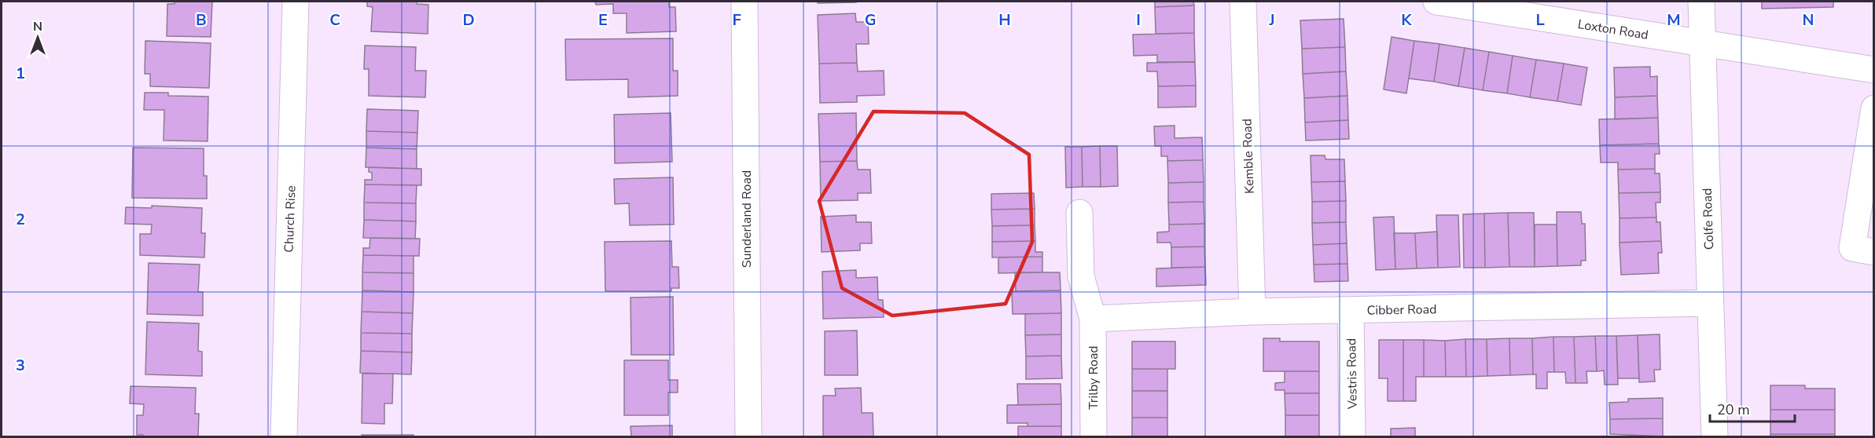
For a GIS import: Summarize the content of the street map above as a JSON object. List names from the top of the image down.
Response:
{
  "streets": {
    "street": [
      "Loxton Road",
      "Kemble Road",
      "Church Rise",
      "Sunderland Road",
      "Colfe Road",
      "Cibber Road",
      "Vestris Road",
      "Trilby Road"
    ]
  },
  "crossings": [
    ["Loxton Road", "Colfe Road"],
    ["Kemble Road", "Cibber Road"],
    ["Colfe Road", "Cibber Road"],
    ["Cibber Road", "Vestris Road"],
    ["Cibber Road", "Trilby Road"]
  ],
  "scale_bar": "20 m",
  "north": "top",
  "grid": {
    "columns": [
      "B",
      "C",
      "D",
      "E",
      "F",
      "G",
      "H",
      "I",
      "J",
      "K",
      "L",
      "M",
      "N"
    ],
    "rows": ["1", "2", "3"]
  }
}
